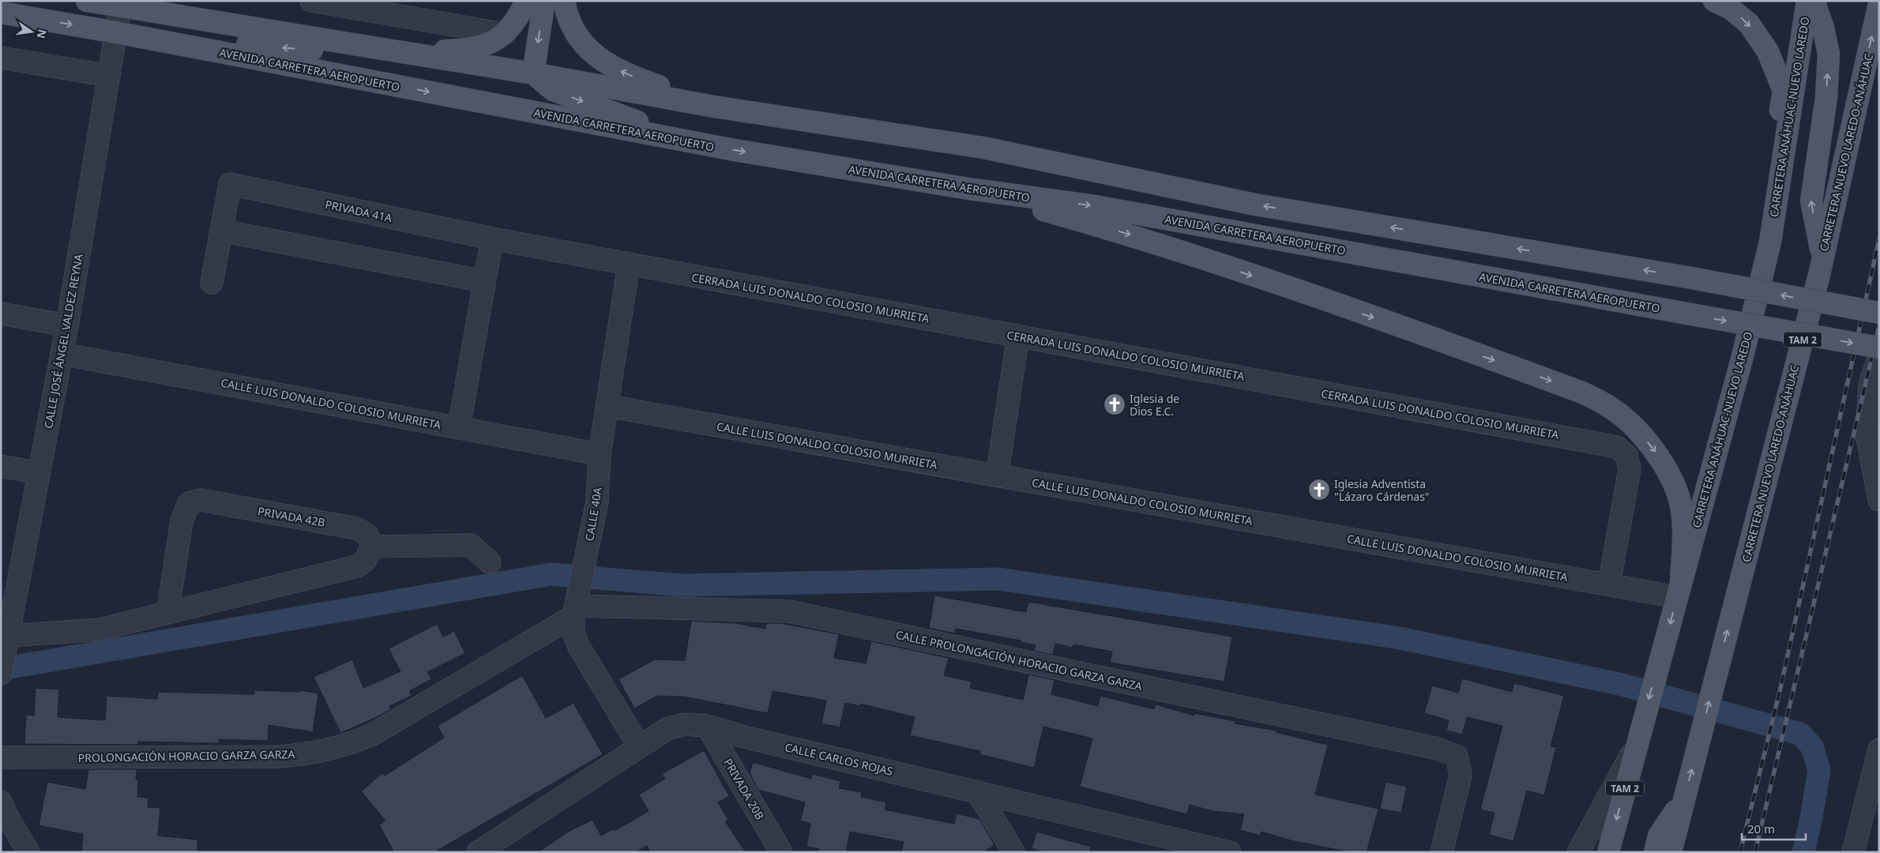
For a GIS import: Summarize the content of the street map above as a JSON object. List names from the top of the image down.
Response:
{
  "streets": {
    "main road": [
      "AVENIDA CARRETERA AEROPUERTO",
      "CARRETERA ANÁHUAC-NUEVO LAREDO",
      "CARRETERA NUEVO LAREDO-ANÁHUAC",
      "TAM 2"
    ],
    "street": [
      "PRIVADA 41A",
      "CERRADA LUIS DONALDO COLOSIO MURRIETA",
      "CALLE JOSÉ ÁNGEL VALDEZ REYNA",
      "CALLE LUIS DONALDO COLOSIO MURRIETA",
      "CALLE 40A",
      "PRIVADA 42B",
      "CALLE PROLONGACIÓN HORACIO GARZA GARZA",
      "PROLONGACIÓN HORACIO GARZA GARZA",
      "CALLE CARLOS ROJAS",
      "PRIVADA 20B"
    ]
  },
  "crossings": [
    ["AVENIDA CARRETERA AEROPUERTO", "CALLE JOSÉ ÁNGEL VALDEZ REYNA"],
    ["CARRETERA ANÁHUAC-NUEVO LAREDO", "CALLE LUIS DONALDO COLOSIO MURRIETA"],
    ["PRIVADA 41A", "CERRADA LUIS DONALDO COLOSIO MURRIETA"],
    ["CERRADA LUIS DONALDO COLOSIO MURRIETA", "CALLE LUIS DONALDO COLOSIO MURRIETA"],
    ["CERRADA LUIS DONALDO COLOSIO MURRIETA", "CALLE 40A"],
    ["CALLE JOSÉ ÁNGEL VALDEZ REYNA", "CALLE LUIS DONALDO COLOSIO MURRIETA"],
    ["CALLE LUIS DONALDO COLOSIO MURRIETA", "CALLE 40A"],
    ["CALLE 40A", "CALLE PROLONGACIÓN HORACIO GARZA GARZA"],
    ["CALLE 40A", "PROLONGACIÓN HORACIO GARZA GARZA"],
    ["CALLE 40A", "CALLE CARLOS ROJAS"],
    ["CALLE PROLONGACIÓN HORACIO GARZA GARZA", "PROLONGACIÓN HORACIO GARZA GARZA"],
    ["CALLE CARLOS ROJAS", "PRIVADA 20B"]
  ],
  "places": {
    "church": ["Iglesia de Dios E.C.", "Iglesia Adventista \"Lázaro Cárdenas\""]
  },
  "scale_bar": "20 m",
  "north": "right"
}
